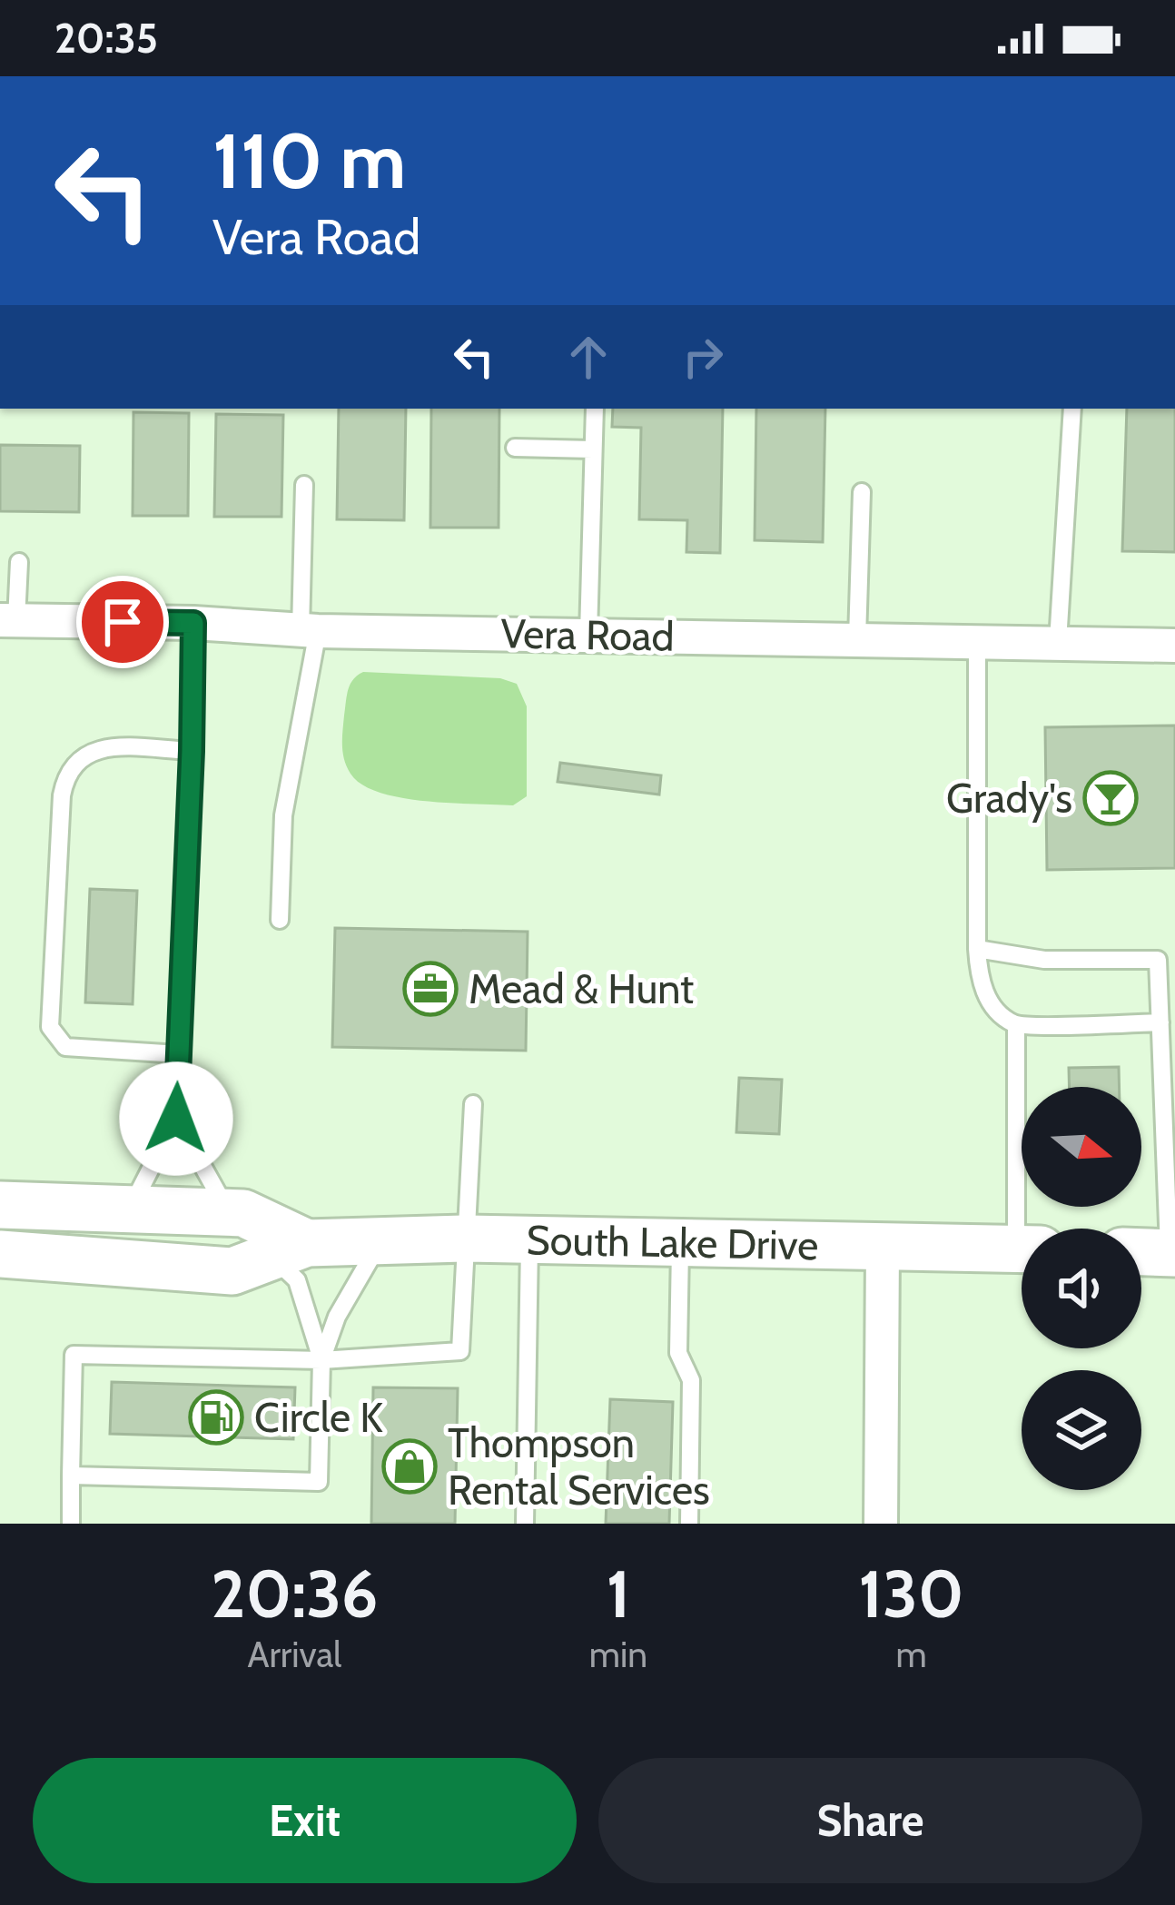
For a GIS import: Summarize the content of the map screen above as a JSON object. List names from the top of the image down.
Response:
{
  "streets": {
    "main road": ["South Lake Drive"],
    "street": ["Vera Road"]
  },
  "places": {
    "bar": ["Grady's"],
    "office": ["Mead & Hunt"],
    "fuel station": ["Circle K"],
    "shop": ["Thompson Rental Services"]
  },
  "north": "right",
  "page": {
    "status": "20:35",
    "turn": ["110 m", "Vera Road"],
    "eta": [
      "20:36",
      "Arrival",
      "1",
      "min",
      "130",
      "m"
    ],
    "buttons": ["Exit", "Share"]
  }
}
